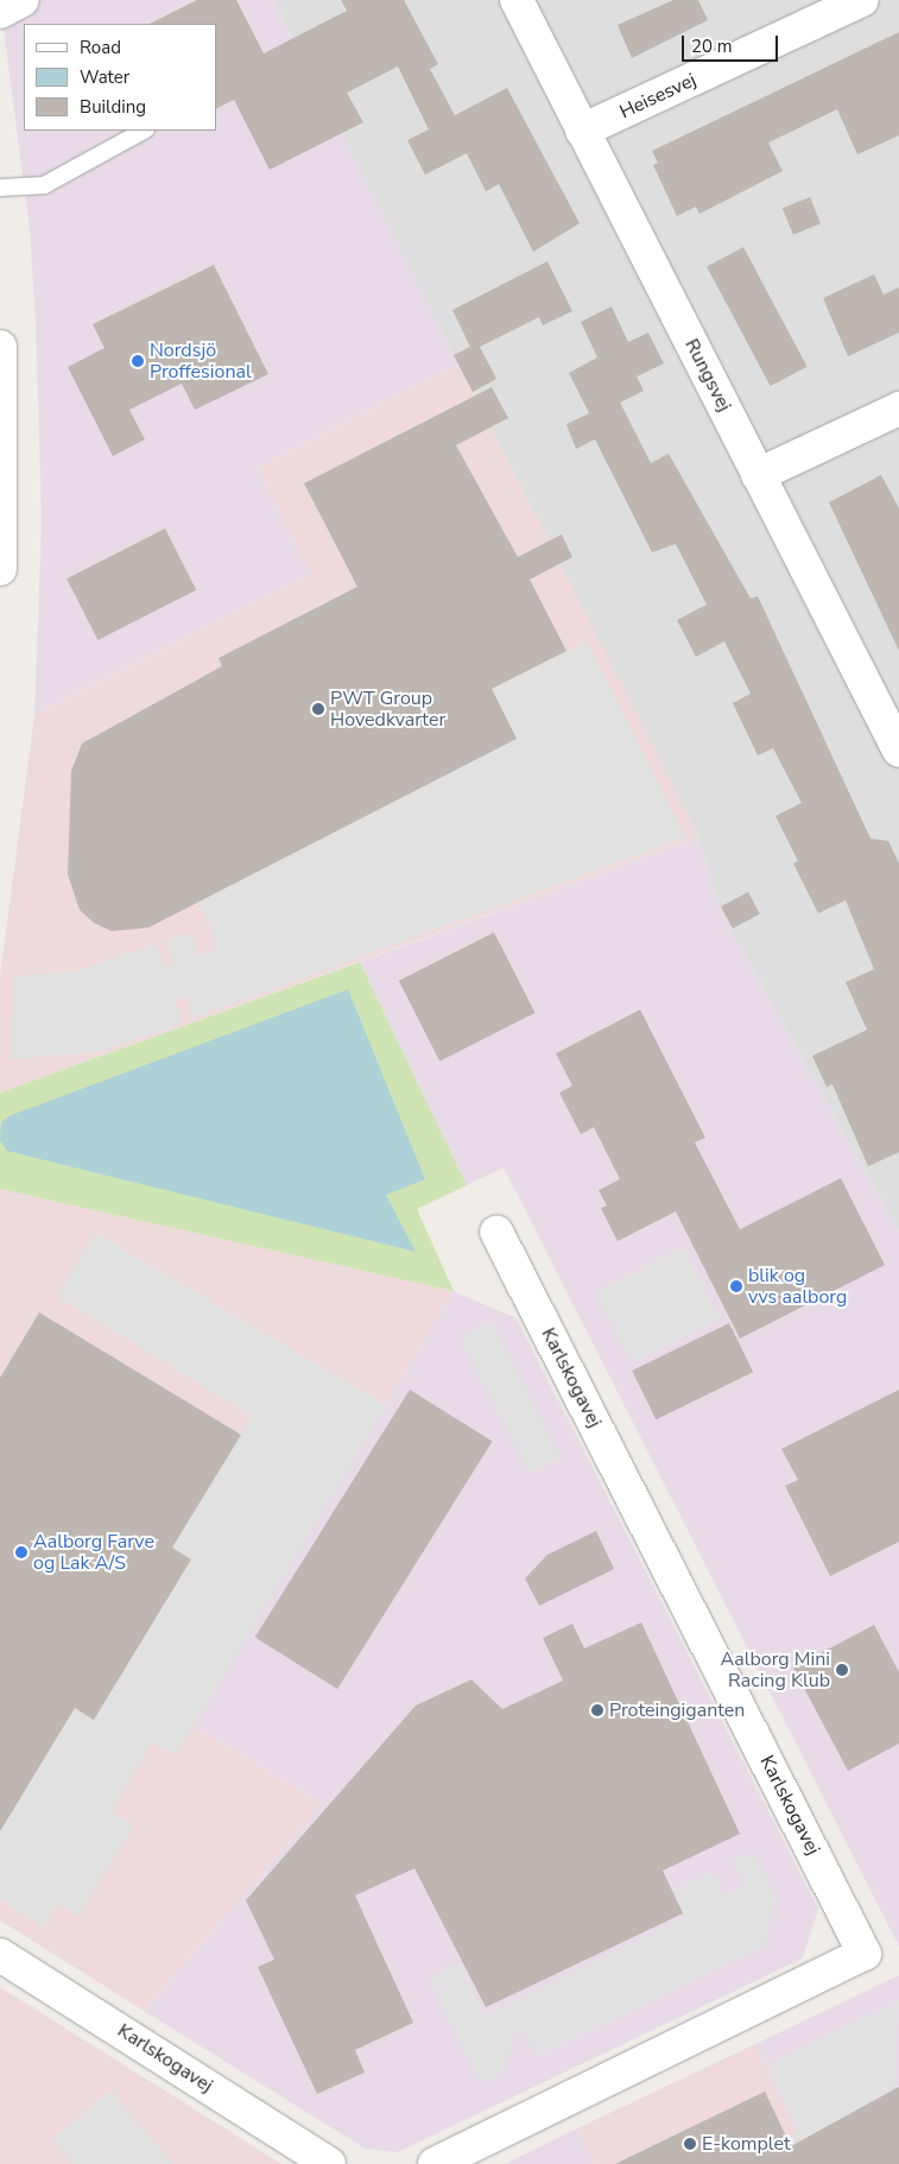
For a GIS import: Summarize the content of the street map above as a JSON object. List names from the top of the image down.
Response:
{
  "streets": {
    "street": ["Heisesvej", "Rungsvej", "Karlskogavej"]
  },
  "crossings": [
    ["Heisesvej", "Rungsvej"]
  ],
  "places": [
    "Nordsjö Proffesional",
    "PWT Group Hovedkvarter",
    "blik og vvs aalborg",
    "Aalborg Farve og Lak A/S",
    "Aalborg Mini Racing Klub",
    "Proteingiganten",
    "E-komplet"
  ],
  "legend": ["Road", "Water", "Building"],
  "scale_bar": "20 m"
}
